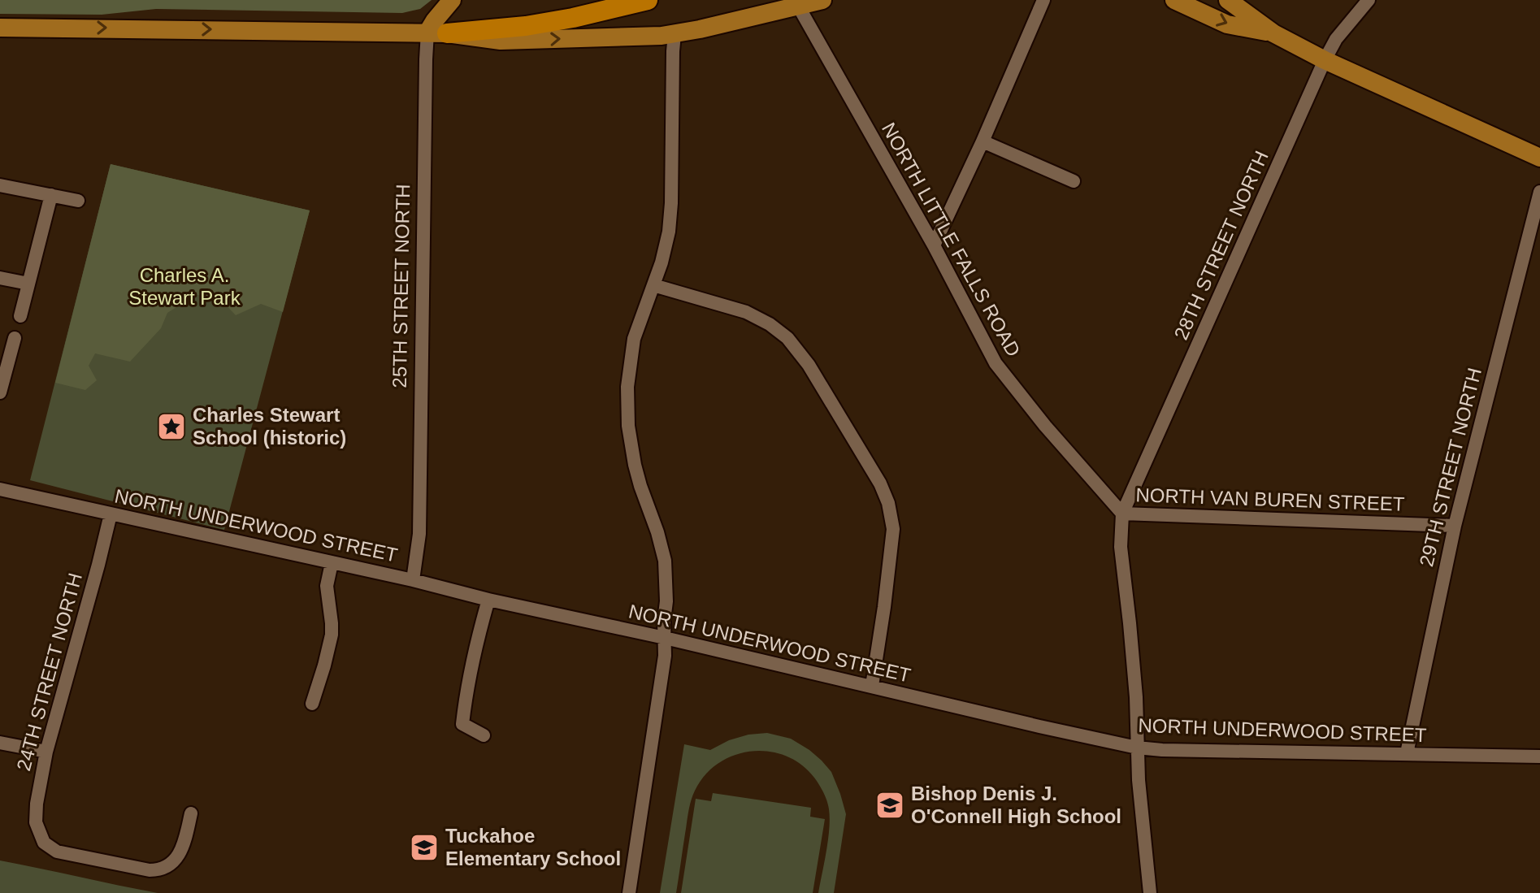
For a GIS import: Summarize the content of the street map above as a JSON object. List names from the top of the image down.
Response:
{
  "streets": {
    "street": [
      "NORTH LITTLE FALLS ROAD",
      "28TH STREET NORTH",
      "25TH STREET NORTH",
      "29TH STREET NORTH",
      "NORTH VAN BUREN STREET",
      "NORTH UNDERWOOD STREET",
      "24TH STREET NORTH"
    ]
  },
  "crossings": [
    ["NORTH LITTLE FALLS ROAD", "28TH STREET NORTH"],
    ["NORTH LITTLE FALLS ROAD", "NORTH VAN BUREN STREET"],
    ["28TH STREET NORTH", "NORTH VAN BUREN STREET"],
    ["25TH STREET NORTH", "NORTH UNDERWOOD STREET"],
    ["29TH STREET NORTH", "NORTH VAN BUREN STREET"],
    ["29TH STREET NORTH", "NORTH UNDERWOOD STREET"],
    ["NORTH UNDERWOOD STREET", "24TH STREET NORTH"]
  ],
  "parks": ["Charles A. Stewart Park"],
  "places": {
    "place": ["Charles Stewart School (historic)"],
    "school or university": ["Bishop Denis J. O'Connell High School", "Tuckahoe Elementary School"]
  }
}
